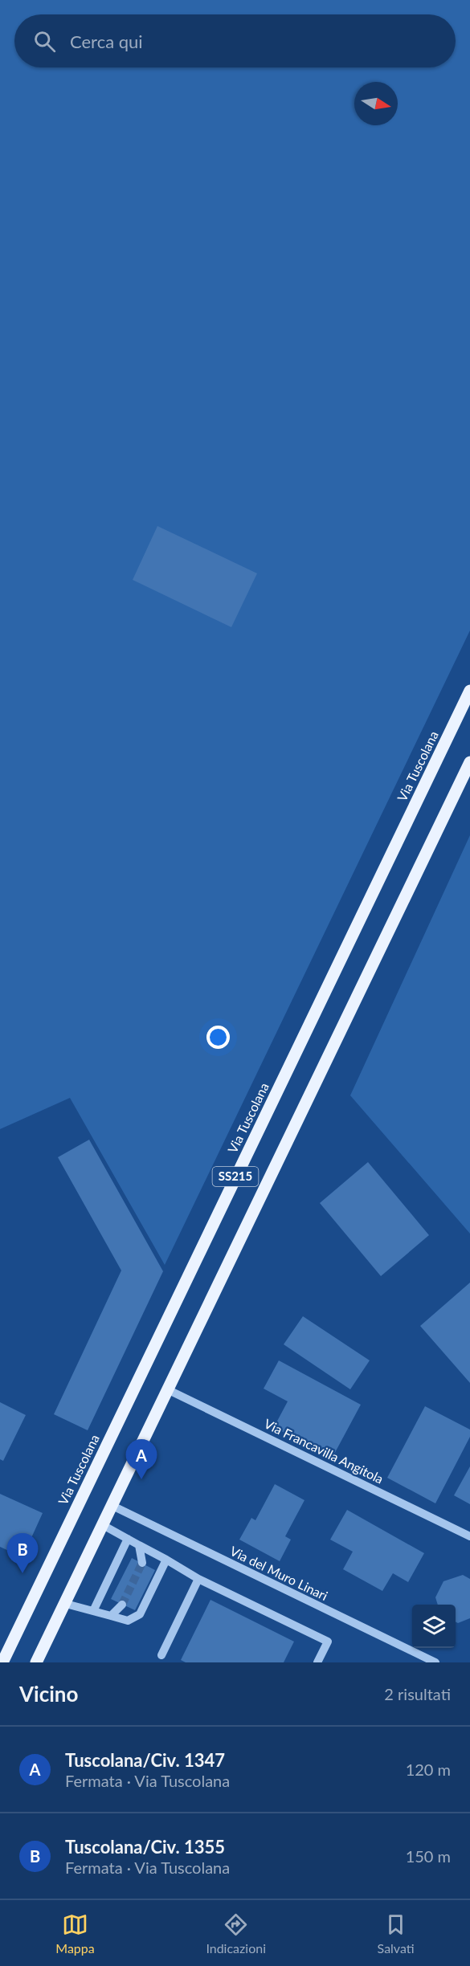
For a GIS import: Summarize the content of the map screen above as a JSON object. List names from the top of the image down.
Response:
{
  "streets": {
    "main road": ["Via Tuscolana", "SS215"],
    "street": ["Via Francavilla Angitola", "Via del Muro Linari"]
  },
  "crossings": [
    ["SS215", "Via Francavilla Angitola"],
    ["SS215", "Via del Muro Linari"]
  ],
  "north": "right",
  "page": {
    "search": "Cerca qui",
    "pins": ["A", "B"],
    "heading": ["Vicino", "2 risultati"],
    "list": [
      {
        "mark": "A",
        "name": "Tuscolana/Civ. 1347",
        "note": "Fermata · Via Tuscolana",
        "value": "120 m"
      },
      {
        "mark": "B",
        "name": "Tuscolana/Civ. 1355",
        "note": "Fermata · Via Tuscolana",
        "value": "150 m"
      }
    ],
    "nav": ["Mappa", "Indicazioni", "Salvati"]
  }
}
